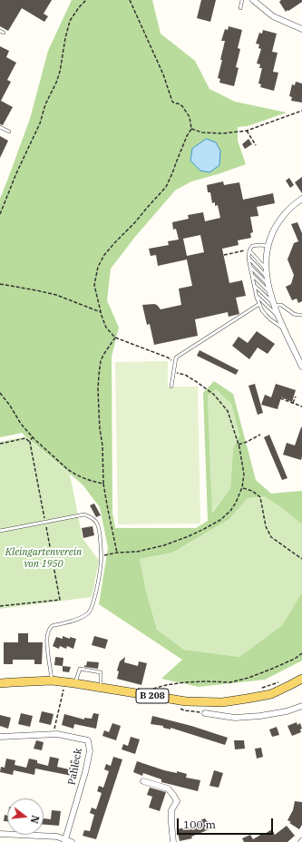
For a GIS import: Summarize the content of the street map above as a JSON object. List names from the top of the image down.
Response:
{
  "streets": {
    "main road": ["B 208"],
    "street": ["Pahleck"]
  },
  "parks": ["Kleingartenverein von 1950"],
  "scale_bar": "100 m",
  "north": "right"
}
